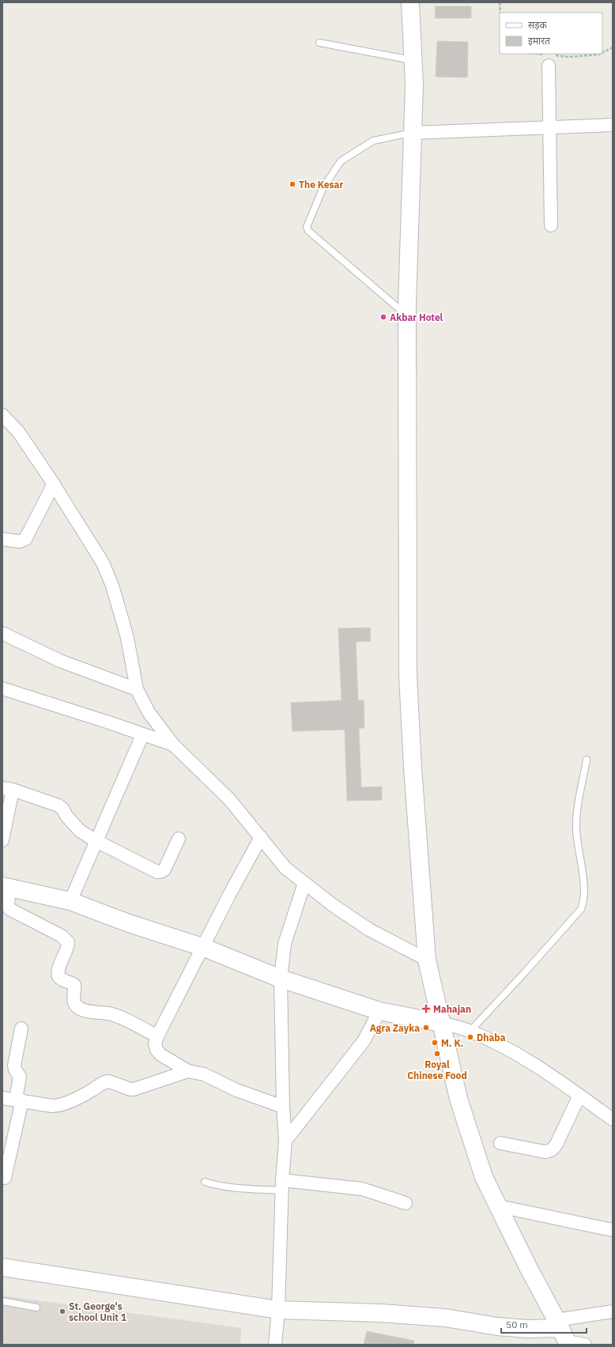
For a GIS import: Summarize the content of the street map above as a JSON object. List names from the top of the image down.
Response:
{
  "places": {
    "other": [
      "The Kesar",
      "Akbar Hotel",
      "Agra Zayka",
      "Dhaba",
      "M. K.",
      "Royal Chinese Food",
      "St. George's school Unit 1"
    ],
    "health": ["Mahajan"]
  },
  "legend": ["सड़क", "इमारत"],
  "scale_bar": "50 m"
}
